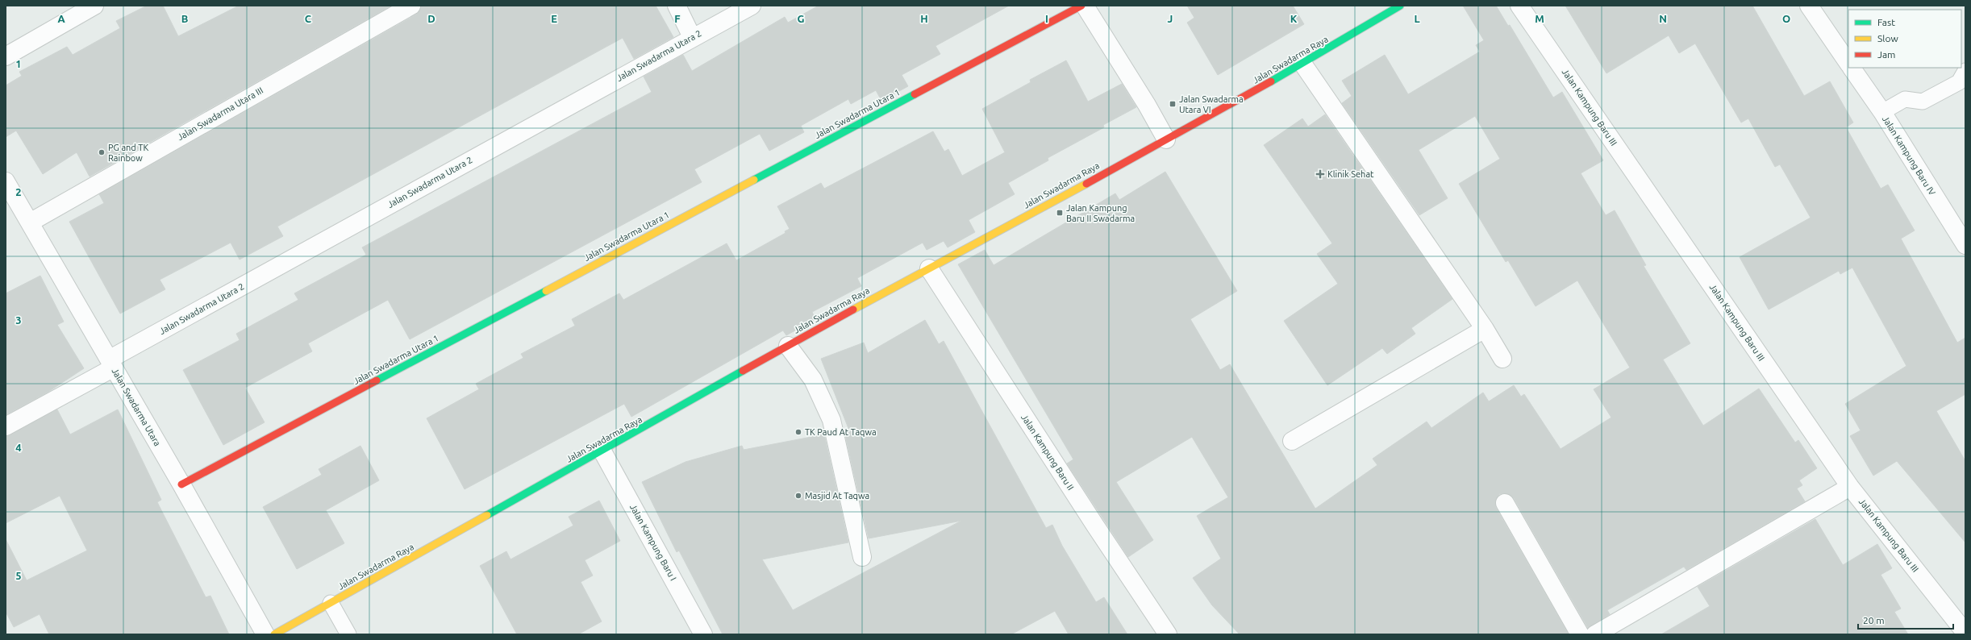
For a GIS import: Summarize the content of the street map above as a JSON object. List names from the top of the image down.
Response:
{
  "streets": {
    "main road": ["Jalan Swadarma Raya", "Jalan Swadarma Utara 1"],
    "street": [
      "Jalan Swadarma Utara 2",
      "Jalan Kampung Baru III",
      "Jalan Swadarma Utara III",
      "Jalan Kampung Baru IV",
      "Jalan Swadarma Utara",
      "Jalan Kampung Baru II",
      "Jalan Kampung Baru I"
    ]
  },
  "crossings": [
    ["Jalan Swadarma Utara 2", "Jalan Swadarma Utara"],
    ["Jalan Swadarma Raya", "Jalan Kampung Baru II"],
    ["Jalan Swadarma Raya", "Jalan Kampung Baru I"],
    ["Jalan Swadarma Utara III", "Jalan Swadarma Utara"],
    ["Jalan Swadarma Utara 1", "Jalan Swadarma Utara"]
  ],
  "places": {
    "transit": ["Jalan Swadarma Utara VI", "Jalan Kampung Baru II Swadarma"],
    "other": ["PG and TK Rainbow", "TK Paud At Taqwa", "Masjid At Taqwa"],
    "health": ["Klinik Sehat"]
  },
  "legend": ["Fast", "Slow", "Jam"],
  "scale_bar": "20 m",
  "grid": {
    "columns": [
      "A",
      "B",
      "C",
      "D",
      "E",
      "F",
      "G",
      "H",
      "I",
      "J",
      "K",
      "L",
      "M",
      "N",
      "O"
    ],
    "rows": [
      "1",
      "2",
      "3",
      "4",
      "5"
    ]
  }
}
